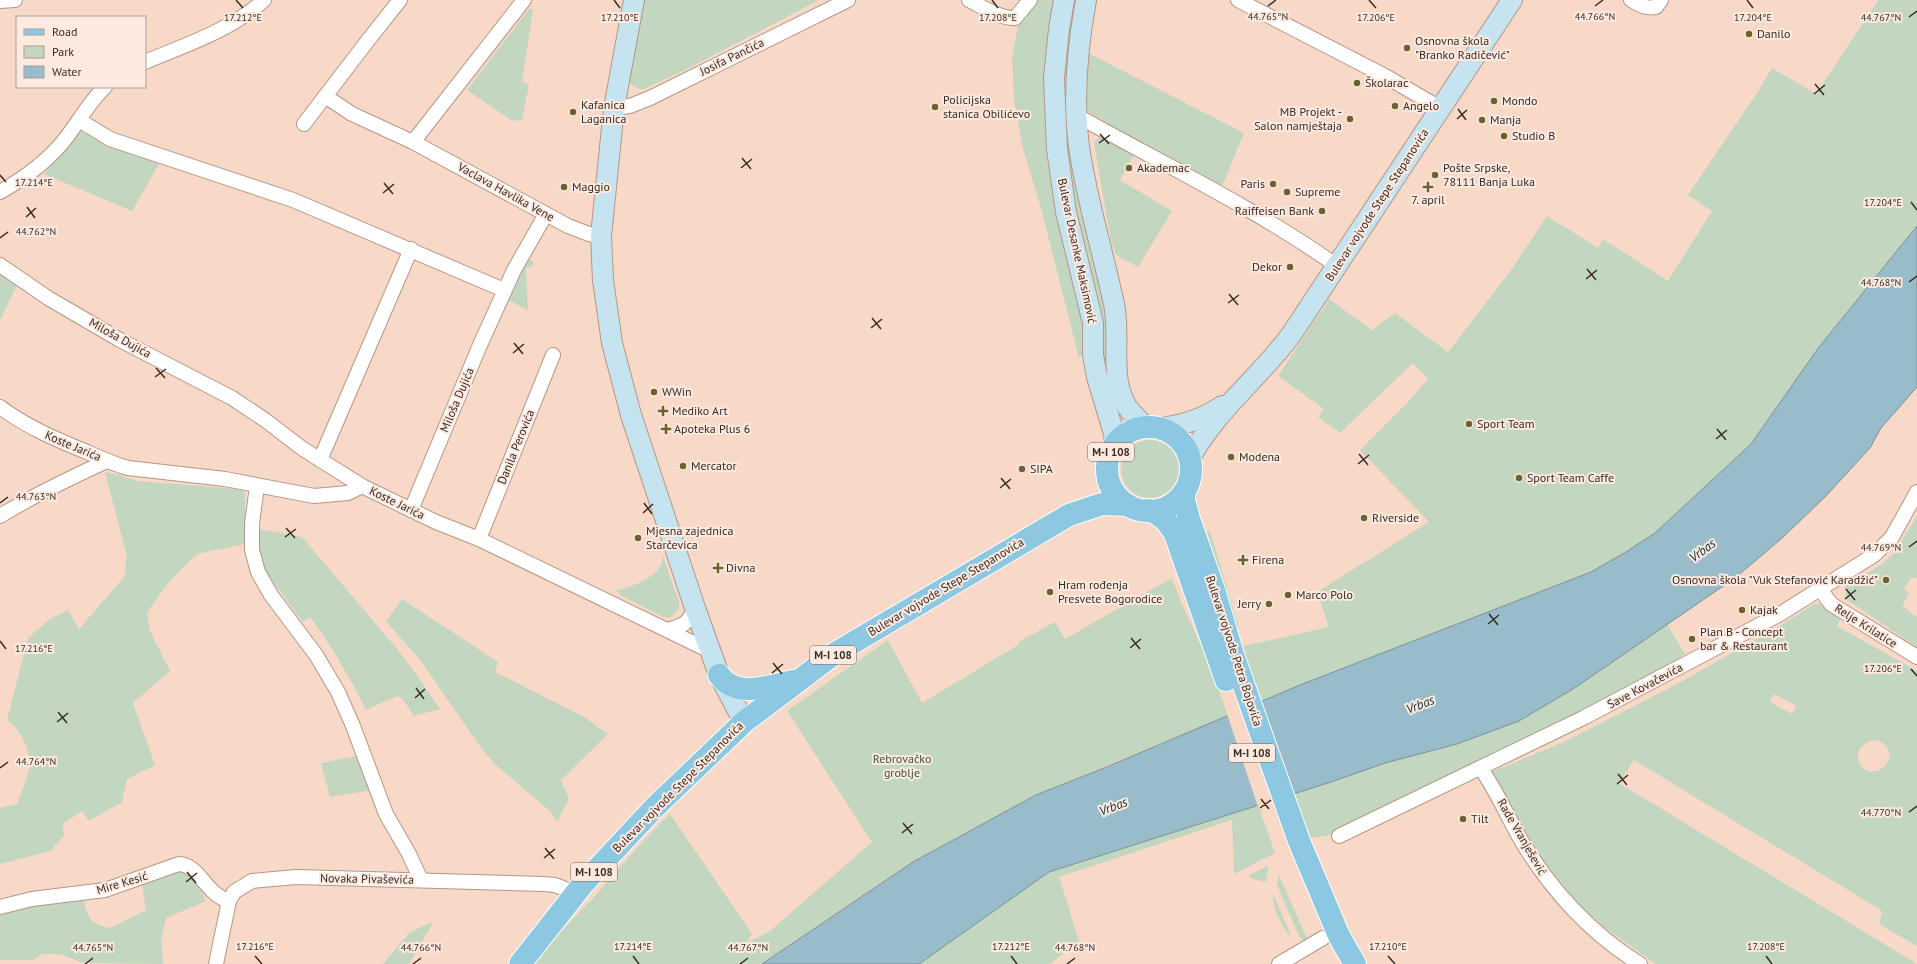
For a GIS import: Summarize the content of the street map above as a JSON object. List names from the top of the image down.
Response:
{
  "streets": {
    "main road": ["Bulevar vojvode Stepe Stepanovića", "M-I 108", "Bulevar vojvode Petra Bojovića"],
    "street": [
      "Josifa Pančića",
      "Vaclava Havlika Vene",
      "Bulevar Desanke Maksimović",
      "Miloša Dujića",
      "Koste Jarića",
      "Danila Perovića",
      "Relje Krilatice",
      "Save Kovačevića",
      "Rade Vranješević",
      "Novaka Pivaševića",
      "Mire Kesić"
    ]
  },
  "crossings": [
    ["Vaclava Havlika Vene", "Miloša Dujića"],
    ["Bulevar vojvode Stepe Stepanovića", "Bulevar Desanke Maksimović"],
    ["Bulevar vojvode Stepe Stepanovića", "M-I 108"],
    ["Bulevar vojvode Stepe Stepanovića", "Bulevar vojvode Petra Bojovića"],
    ["Bulevar vojvode Stepe Stepanovića", "Novaka Pivaševića"],
    ["Bulevar Desanke Maksimović", "M-I 108"],
    ["Bulevar Desanke Maksimović", "Bulevar vojvode Petra Bojovića"],
    ["Miloša Dujića", "Koste Jarića"],
    ["Koste Jarića", "Danila Perovića"],
    ["M-I 108", "Bulevar vojvode Petra Bojovića"],
    ["Relje Krilatice", "Save Kovačevića"],
    ["Save Kovačevića", "Rade Vranješević"],
    ["Novaka Pivaševića", "Mire Kesić"]
  ],
  "water": ["Vrbas"],
  "parks": ["Rebrovačko groblje"],
  "places": {
    "other": [
      "Danilo",
      "Osnovna škola \"Branko Radičević\"",
      "Školarac",
      "Mondo",
      "Angelo",
      "Policijska stanica Obilićevo",
      "Kafanica Laganica",
      "MB Projekt - Salon namještaja",
      "Manja",
      "Studio B",
      "Akademac",
      "Pošte Srpske, 78111 Banja Luka",
      "Paris",
      "Maggio",
      "Supreme",
      "Raiffeisen Bank",
      "Dekor",
      "WWin",
      "Sport Team",
      "Modena",
      "Mercator",
      "SIPA",
      "Sport Team Caffe",
      "Riverside",
      "Mjesna zajednica Starčevica",
      "Osnovna škola \"Vuk Stefanović Karadžić\"",
      "Hram rođenja Presvete Bogorodice",
      "Marco Polo",
      "Jerry",
      "Kajak",
      "Plan B - Concept bar & Restaurant",
      "Tilt"
    ],
    "health": [
      "7. april",
      "Mediko Art",
      "Apoteka Plus 6",
      "Firena",
      "Divna"
    ]
  },
  "legend": ["Road", "Park", "Water"],
  "coordinates": [
    "44.765°N",
    "44.766°N",
    "44.767°N",
    "17.212°E",
    "17.210°E",
    "17.208°E",
    "17.206°E",
    "17.204°E",
    "17.214°E",
    "44.762°N",
    "44.768°N",
    "44.763°N",
    "44.769°N",
    "17.216°E",
    "44.764°N",
    "44.770°N"
  ]
}
